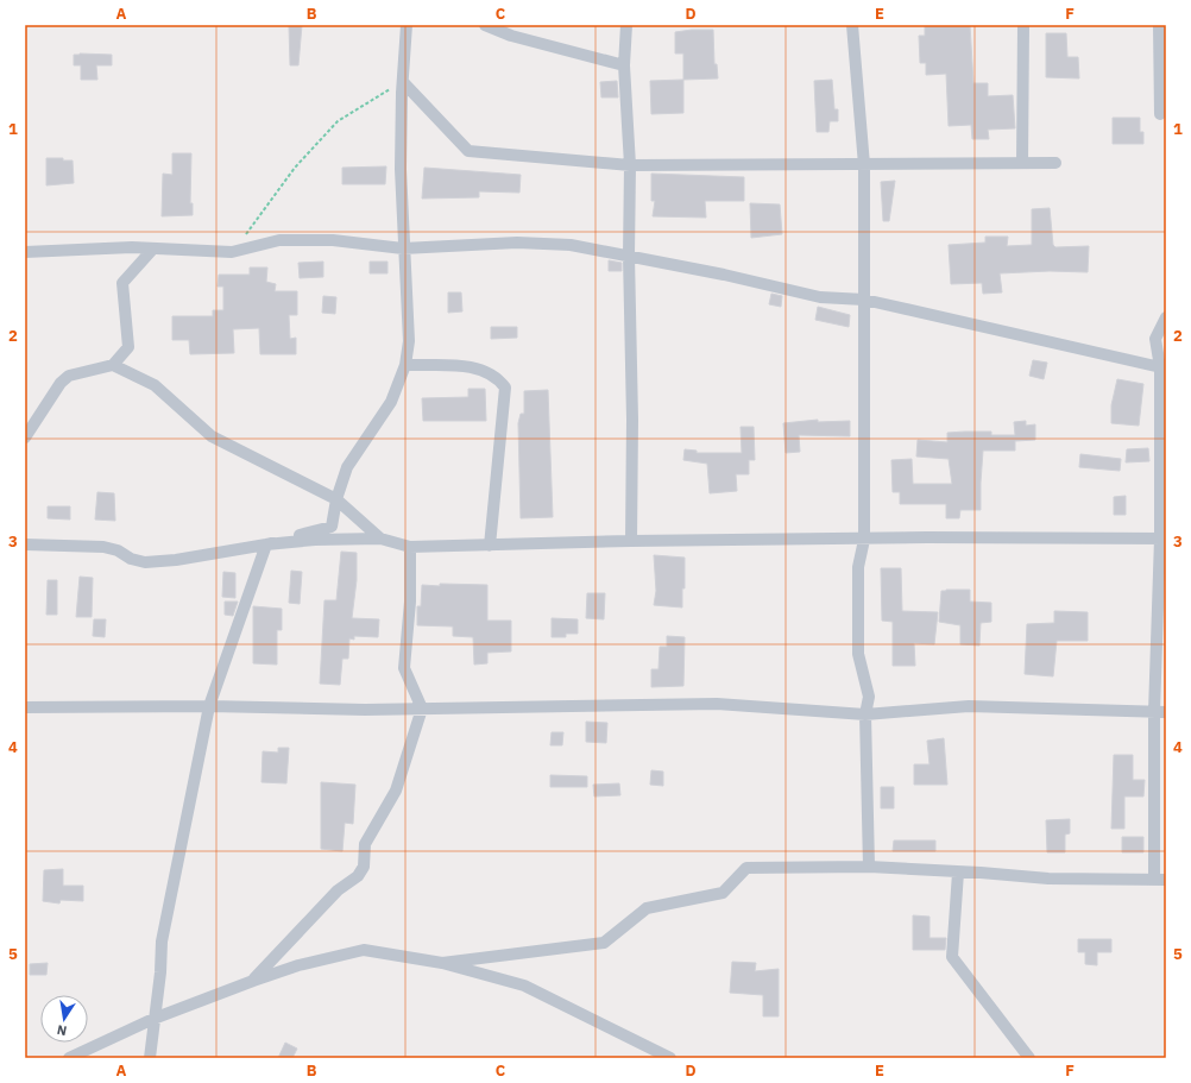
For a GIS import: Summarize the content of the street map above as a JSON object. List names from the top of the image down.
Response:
{
  "north": "bottom",
  "grid": {
    "columns": [
      "A",
      "B",
      "C",
      "D",
      "E",
      "F"
    ],
    "rows": [
      "1",
      "2",
      "3",
      "4",
      "5"
    ]
  }
}
